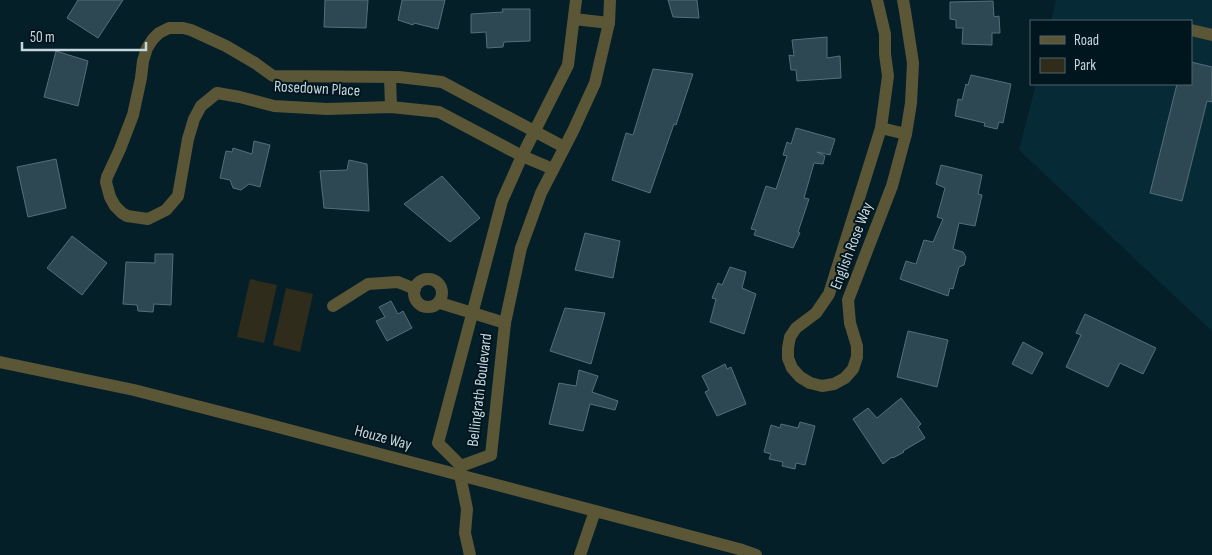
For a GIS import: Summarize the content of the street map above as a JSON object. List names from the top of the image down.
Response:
{
  "streets": {
    "street": [
      "Rosedown Place",
      "English Rose Way",
      "Bellingrath Boulevard",
      "Houze Way"
    ]
  },
  "crossings": [
    ["Rosedown Place", "Bellingrath Boulevard"],
    ["Bellingrath Boulevard", "Houze Way"]
  ],
  "legend": ["Road", "Park"],
  "scale_bar": "50 m"
}
